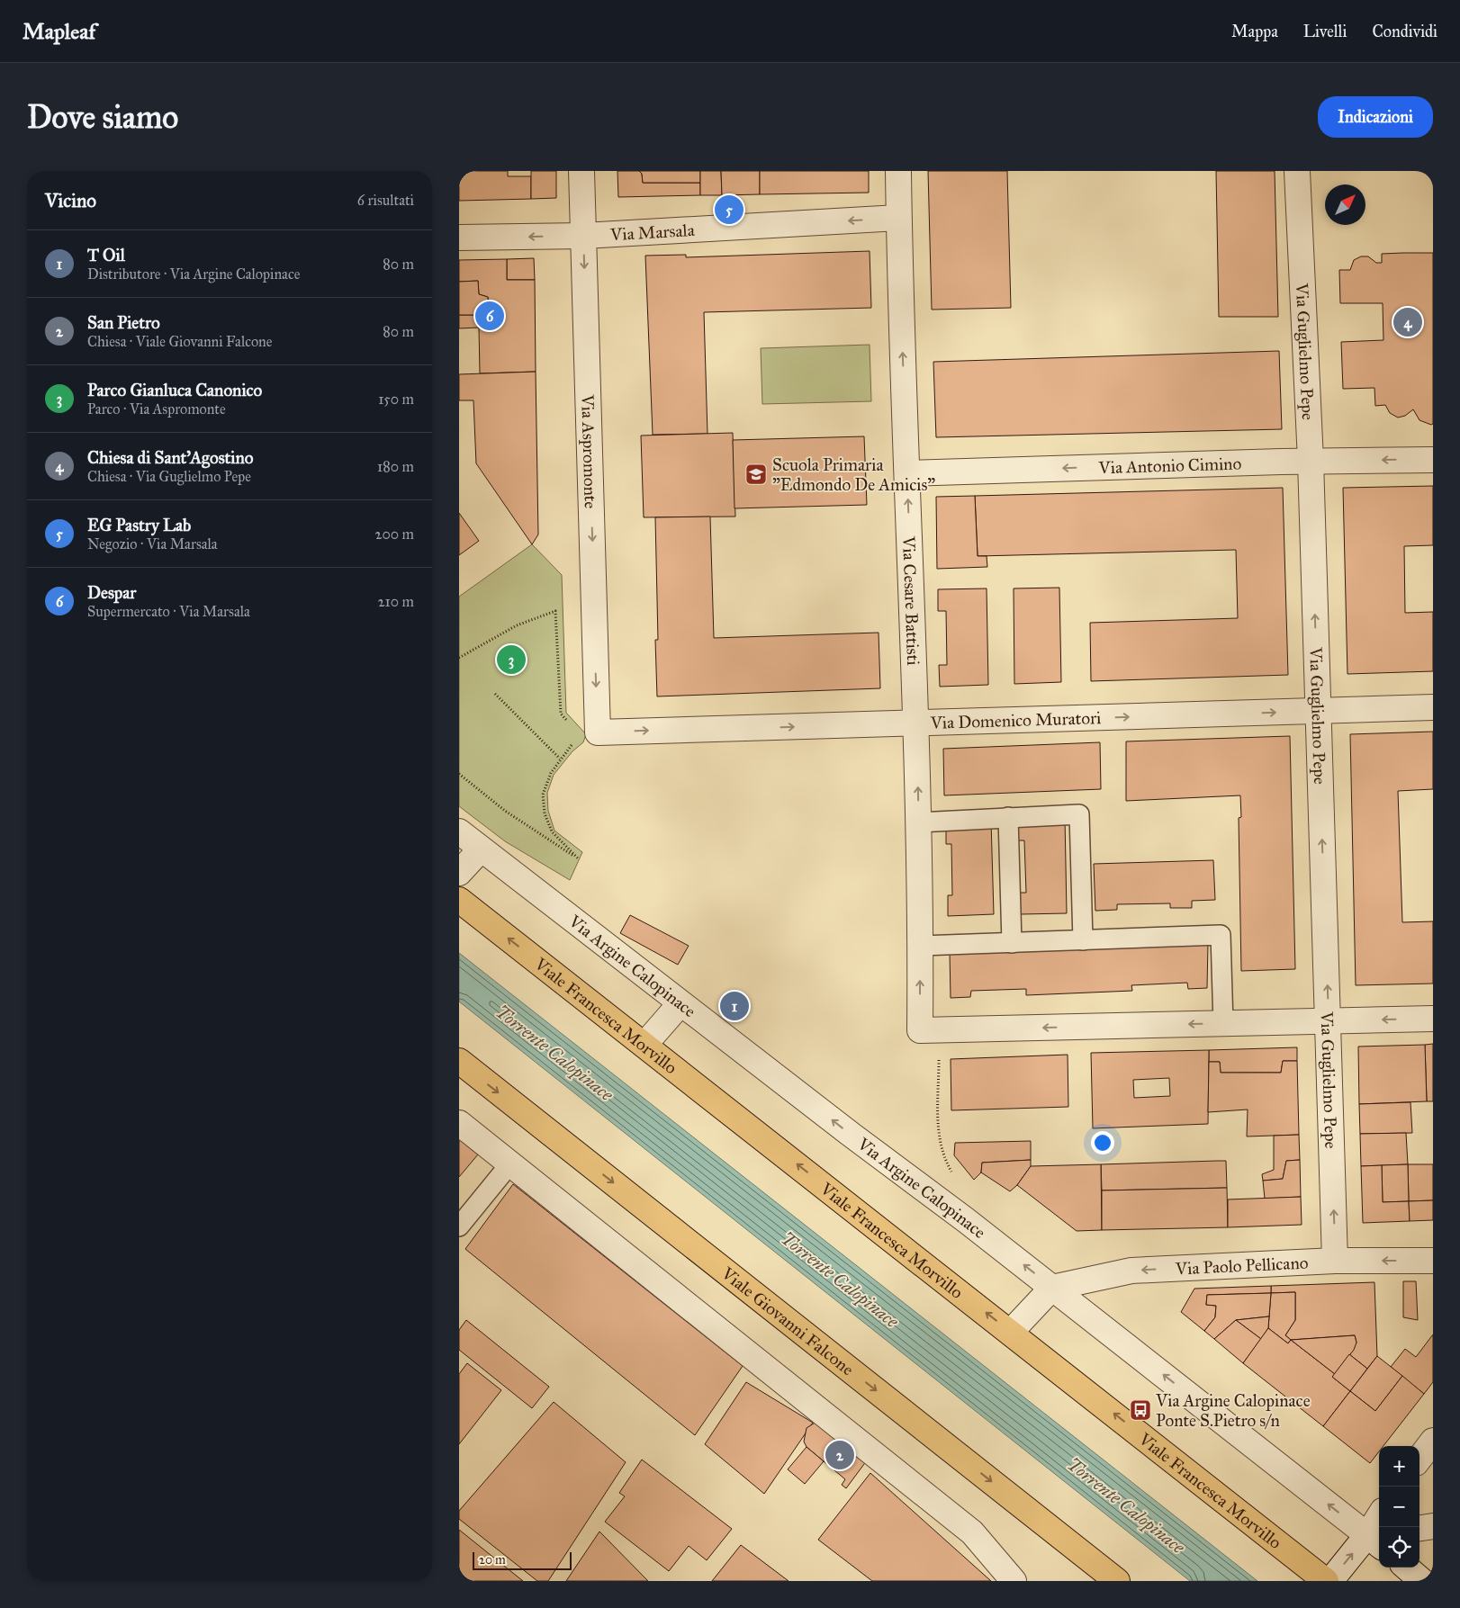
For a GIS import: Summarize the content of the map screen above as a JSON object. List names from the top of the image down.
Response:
{
  "streets": {
    "main road": ["Viale Francesca Morvillo", "Viale Giovanni Falcone"],
    "street": [
      "Via Marsala",
      "Via Guglielmo Pepe",
      "Via Aspromonte",
      "Via Antonio Cimino",
      "Via Cesare Battisti",
      "Via Domenico Muratori",
      "Via Argine Calopinace",
      "Via Paolo Pellicano"
    ]
  },
  "crossings": [
    ["Via Marsala", "Via Aspromonte"],
    ["Via Marsala", "Via Cesare Battisti"],
    ["Via Guglielmo Pepe", "Via Antonio Cimino"],
    ["Via Guglielmo Pepe", "Via Domenico Muratori"],
    ["Via Guglielmo Pepe", "Via Paolo Pellicano"],
    ["Via Aspromonte", "Via Domenico Muratori"],
    ["Via Antonio Cimino", "Via Cesare Battisti"],
    ["Via Cesare Battisti", "Via Domenico Muratori"],
    ["Via Argine Calopinace", "Via Paolo Pellicano"]
  ],
  "one_way": [
    "Via Marsala",
    "Via Guglielmo Pepe",
    "Via Aspromonte",
    "Via Antonio Cimino",
    "Via Domenico Muratori",
    "Via Argine Calopinace",
    "Viale Francesca Morvillo",
    "Via Paolo Pellicano",
    "Viale Giovanni Falcone"
  ],
  "water": ["Torrente Calopinace"],
  "places": {
    "school or university": ["Scuola Primaria \"Edmondo De Amicis\""],
    "bus stop": ["Via Argine Calopinace Ponte S.Pietro s/n"]
  },
  "scale_bar": "20 m",
  "north": "top right",
  "page": {
    "header": "Mapleaf",
    "nav": ["Mappa", "Livelli", "Condividi"],
    "buttons": "Indicazioni",
    "title": "Dove siamo",
    "heading": ["Vicino", "6 risultati"],
    "pins": [
      "5",
      "6",
      "4",
      "3",
      "1",
      "2"
    ],
    "list": [
      {
        "mark": "1",
        "name": "T Oil",
        "note": "Distributore · Via Argine Calopinace",
        "value": "80 m"
      },
      {
        "mark": "2",
        "name": "San Pietro",
        "note": "Chiesa · Viale Giovanni Falcone",
        "value": "80 m"
      },
      {
        "mark": "3",
        "name": "Parco Gianluca Canonico",
        "note": "Parco · Via Aspromonte",
        "value": "150 m"
      },
      {
        "mark": "4",
        "name": "Chiesa di Sant'Agostino",
        "note": "Chiesa · Via Guglielmo Pepe",
        "value": "180 m"
      },
      {
        "mark": "5",
        "name": "EG Pastry Lab",
        "note": "Negozio · Via Marsala",
        "value": "200 m"
      },
      {
        "mark": "6",
        "name": "Despar",
        "note": "Supermercato · Via Marsala",
        "value": "210 m"
      }
    ],
    "map_buttons": ["+", "−"],
    "scale": "20 m"
  }
}
